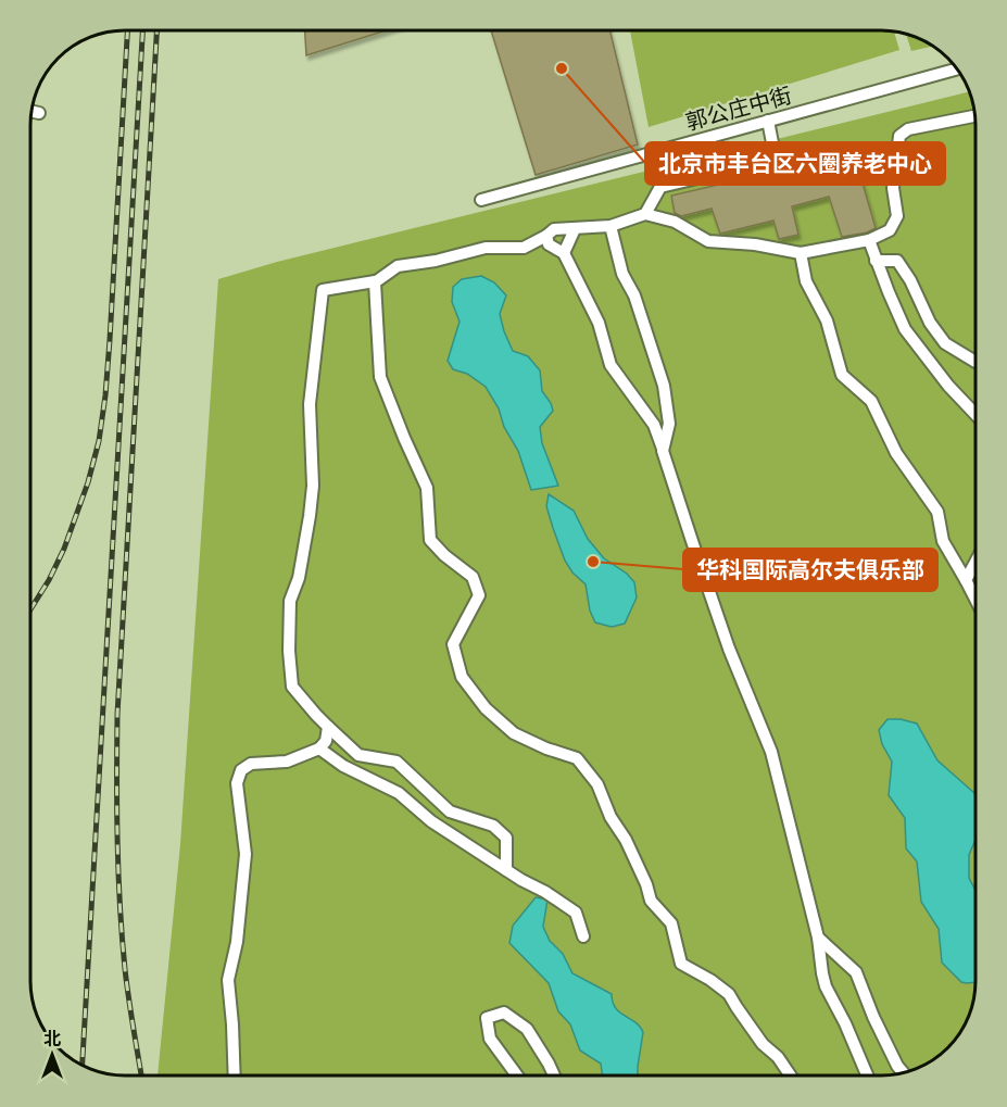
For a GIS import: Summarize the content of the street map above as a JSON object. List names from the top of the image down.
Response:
{
  "streets": {
    "street": ["郭公庄中街"]
  },
  "places": ["北京市丰台区六圈养老中心", "华科国际高尔夫俱乐部"],
  "north": "top"
}
